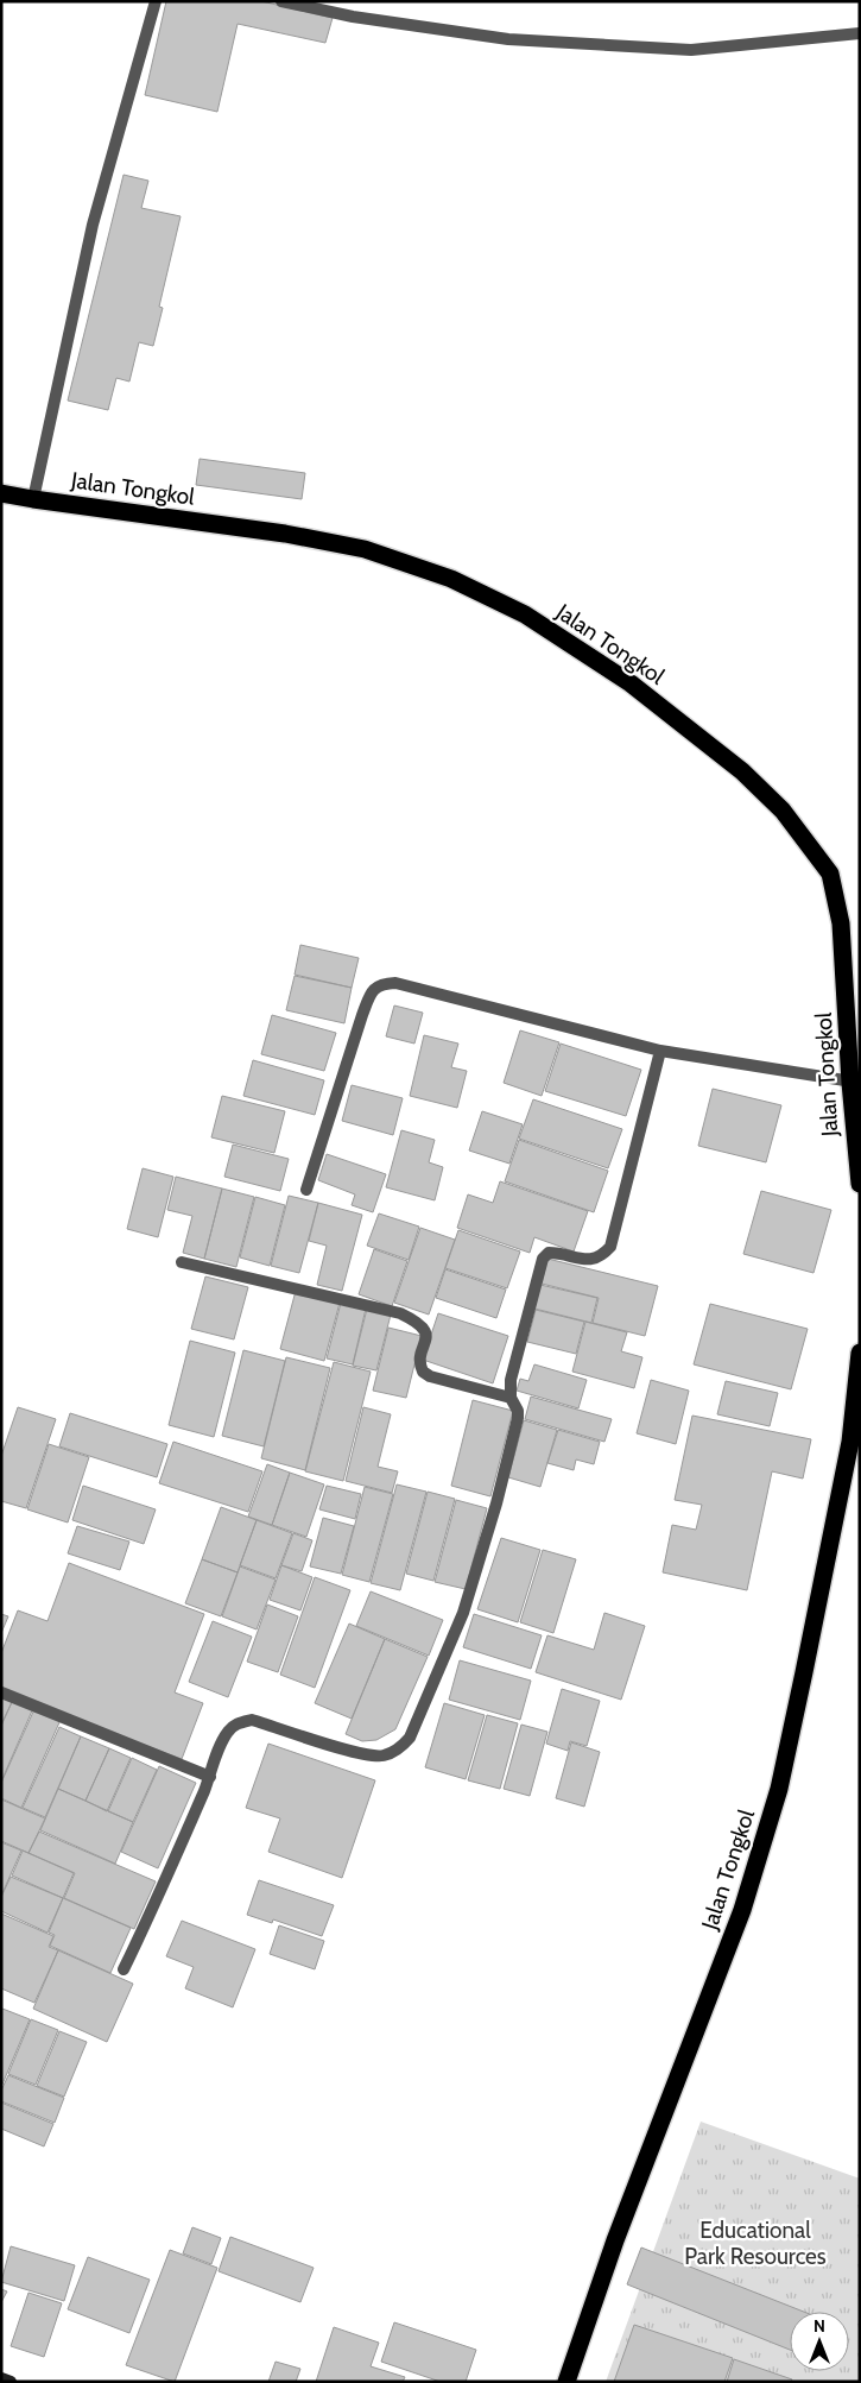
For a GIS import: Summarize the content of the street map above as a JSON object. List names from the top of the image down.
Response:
{
  "streets": {
    "highway": ["Jalan Tongkol"]
  },
  "parks": ["Educational Park Resources"],
  "north": "top"
}
